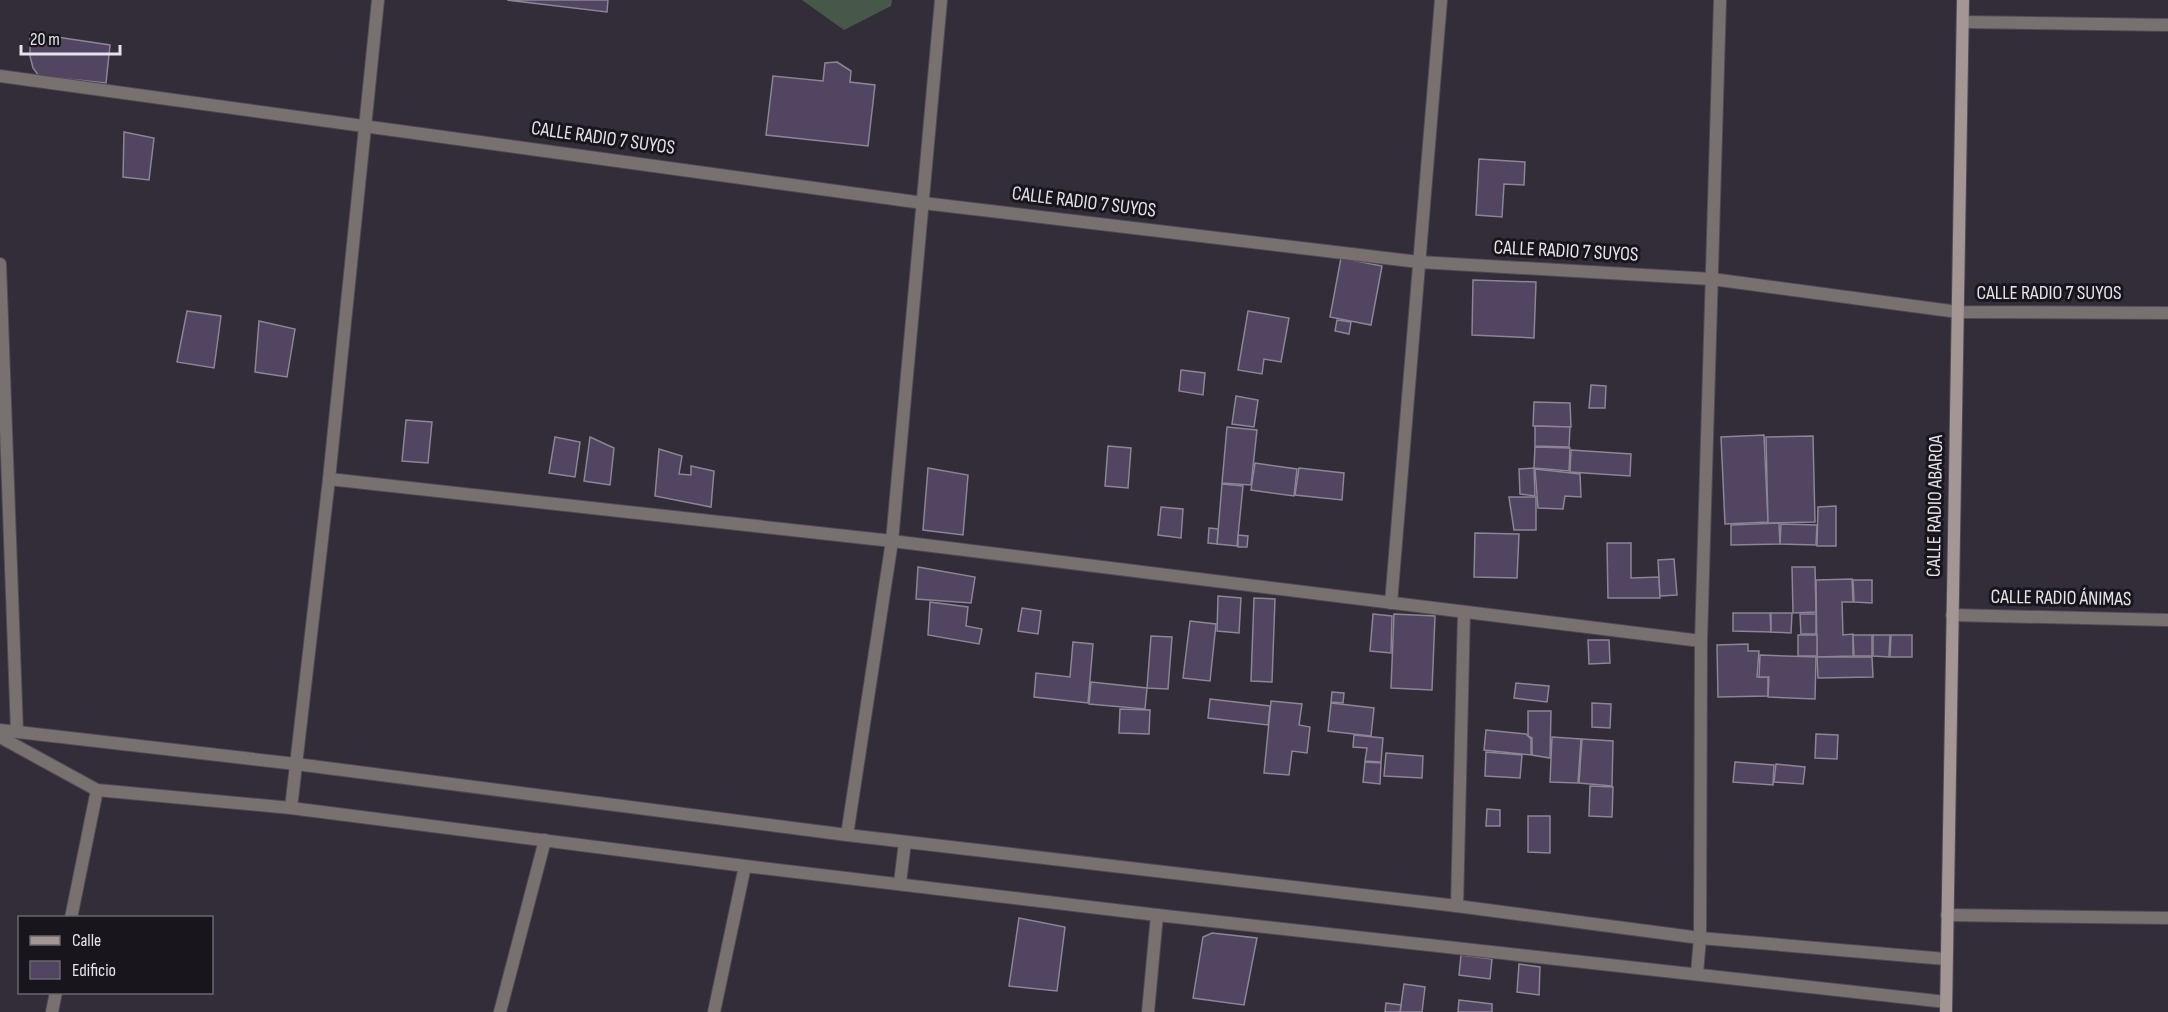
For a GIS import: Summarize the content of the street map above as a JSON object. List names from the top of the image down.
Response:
{
  "streets": {
    "street": ["CALLE RADIO 7 SUYOS", "CALLE RADIO ABAROA", "CALLE RADIO ÁNIMAS"]
  },
  "crossings": [
    ["CALLE RADIO 7 SUYOS", "CALLE RADIO ABAROA"],
    ["CALLE RADIO ABAROA", "CALLE RADIO ÁNIMAS"]
  ],
  "legend": ["Calle", "Edificio"],
  "scale_bar": "20 m"
}
